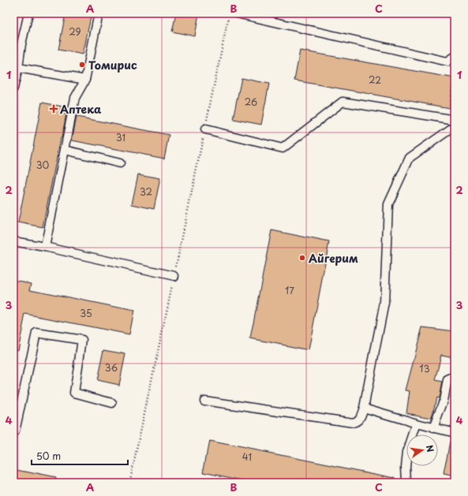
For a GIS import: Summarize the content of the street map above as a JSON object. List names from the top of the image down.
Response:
{
  "places": {
    "other": ["Томирис", "Айгерим"],
    "health": ["Аптека"]
  },
  "house_numbers": [
    "29",
    "22",
    "26",
    "31",
    "30",
    "32",
    "17",
    "35",
    "36",
    "13",
    "41"
  ],
  "scale_bar": "50 m",
  "north": "right",
  "grid": {
    "columns": ["A", "B", "C"],
    "rows": [
      "1",
      "2",
      "3",
      "4"
    ]
  }
}
